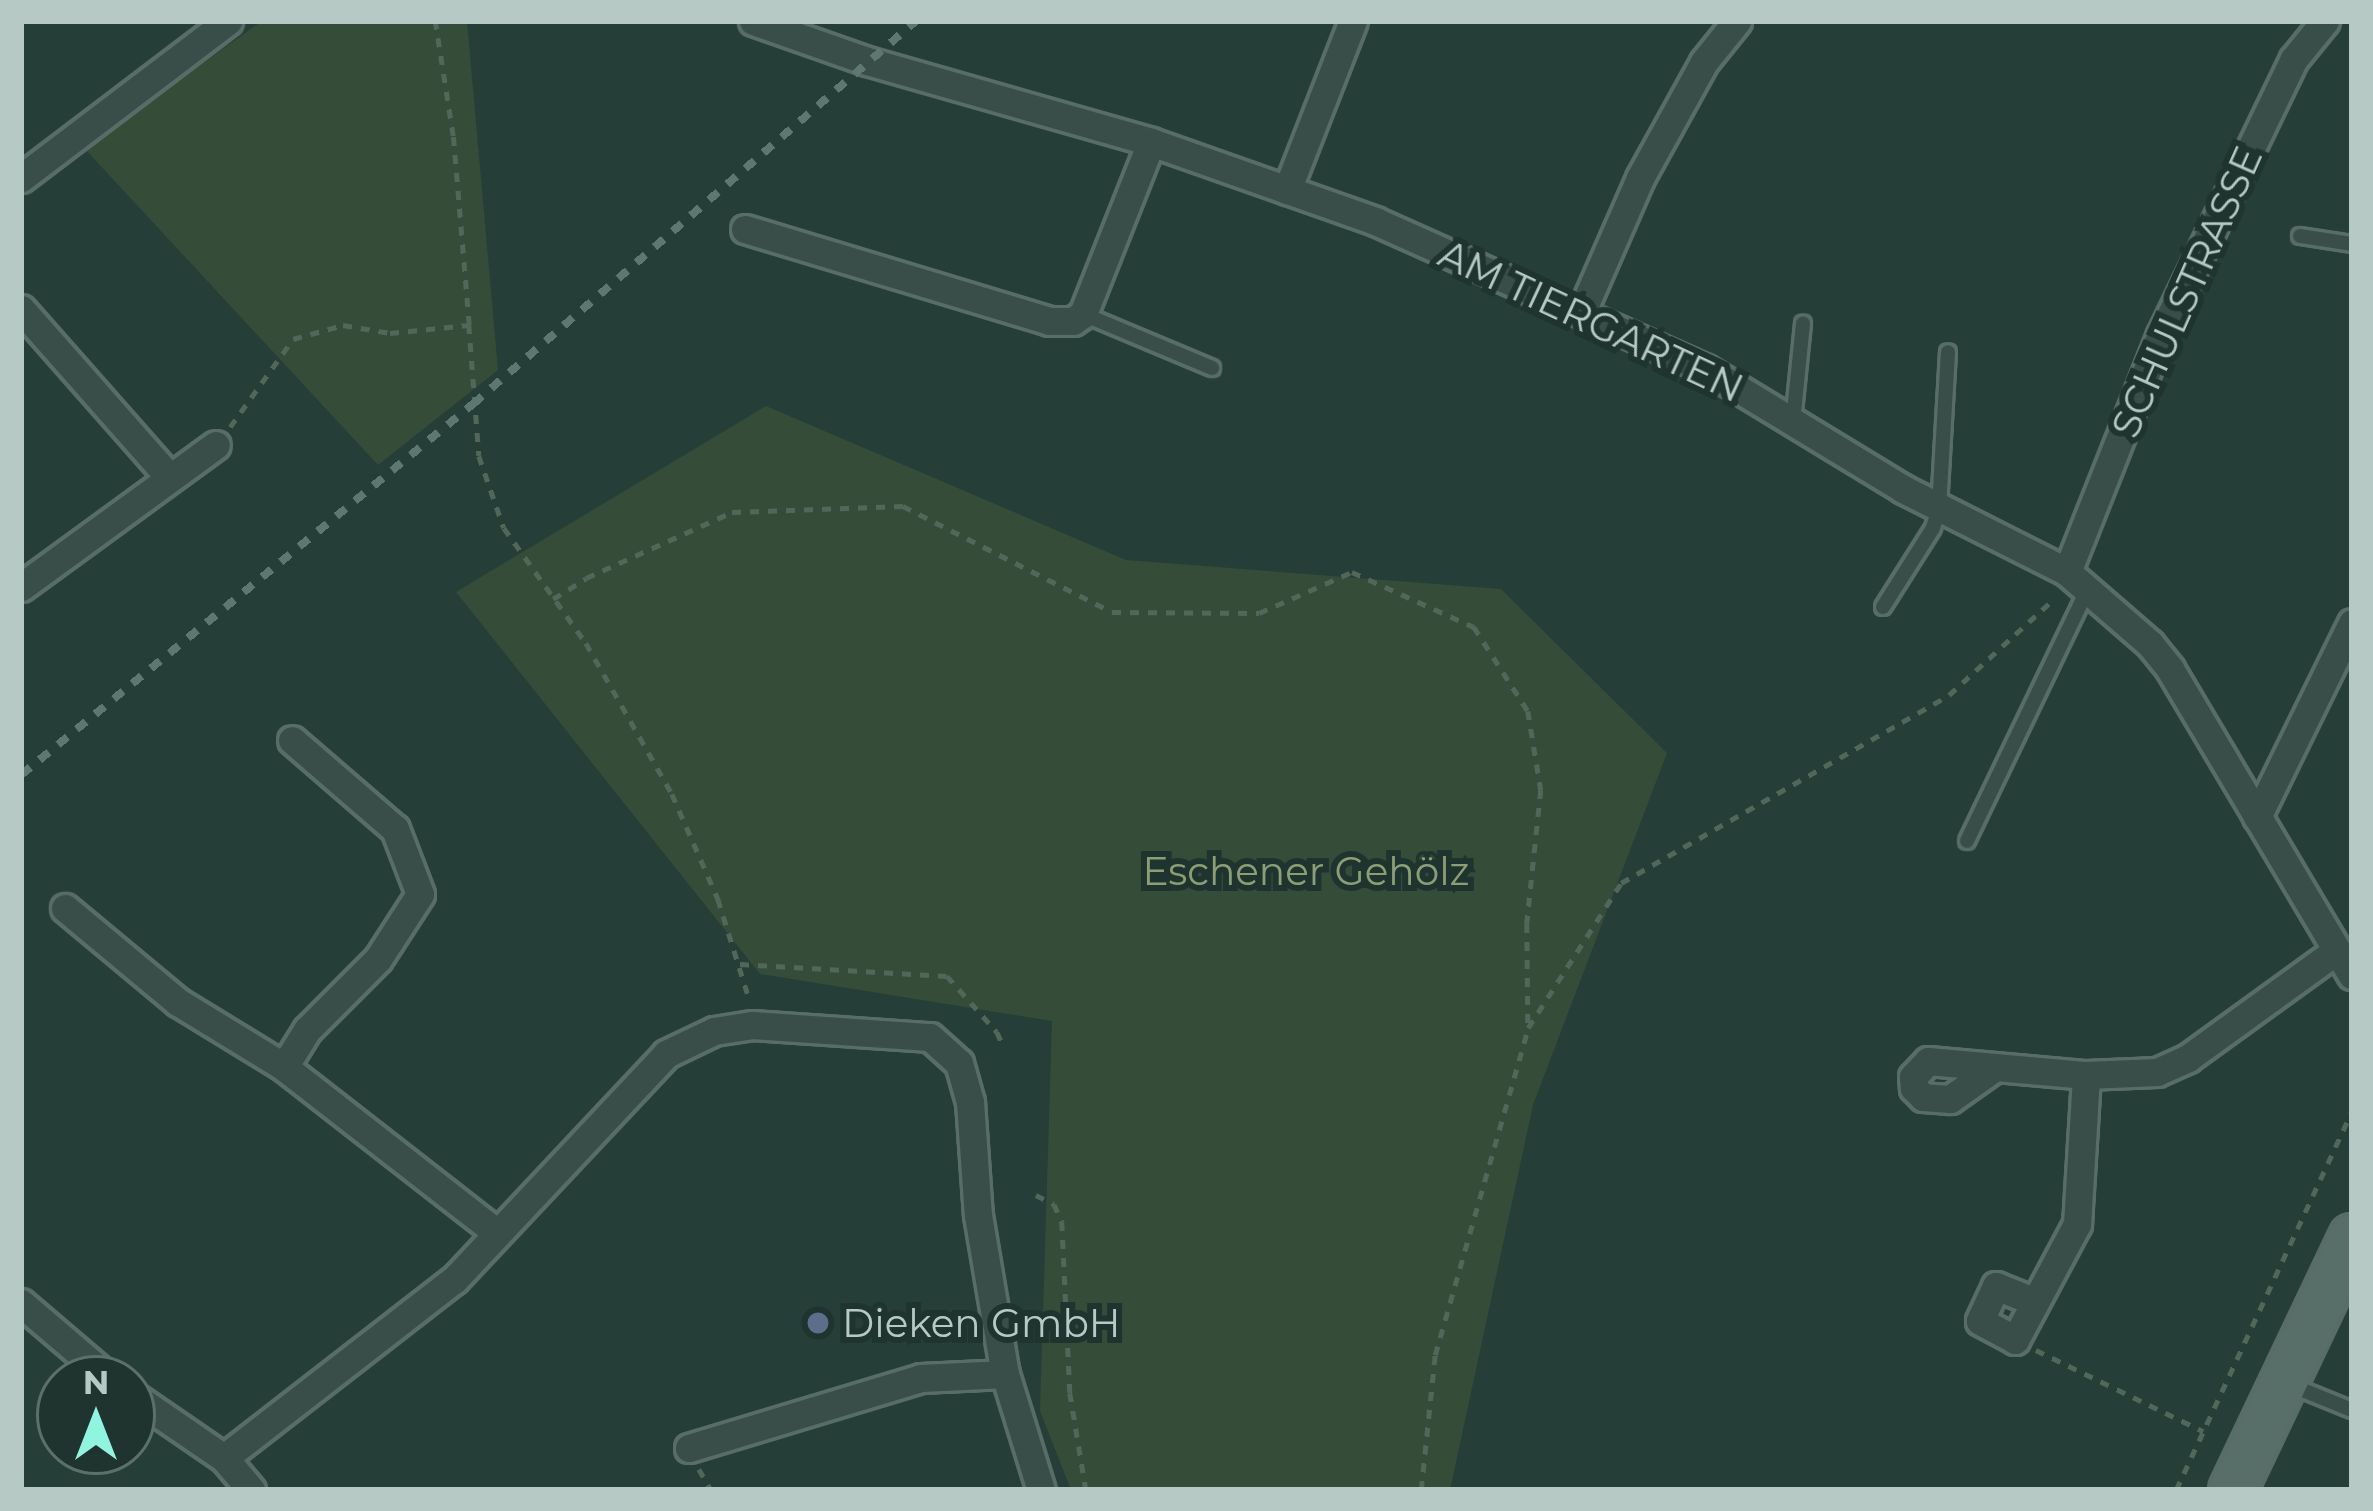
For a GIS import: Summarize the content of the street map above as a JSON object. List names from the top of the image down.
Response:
{
  "streets": {
    "street": ["SCHULSTRASSE", "AM TIERGARTEN"]
  },
  "crossings": [
    ["SCHULSTRASSE", "AM TIERGARTEN"]
  ],
  "parks": ["Eschener Gehölz"],
  "places": ["Dieken GmbH"],
  "north": "top"
}
